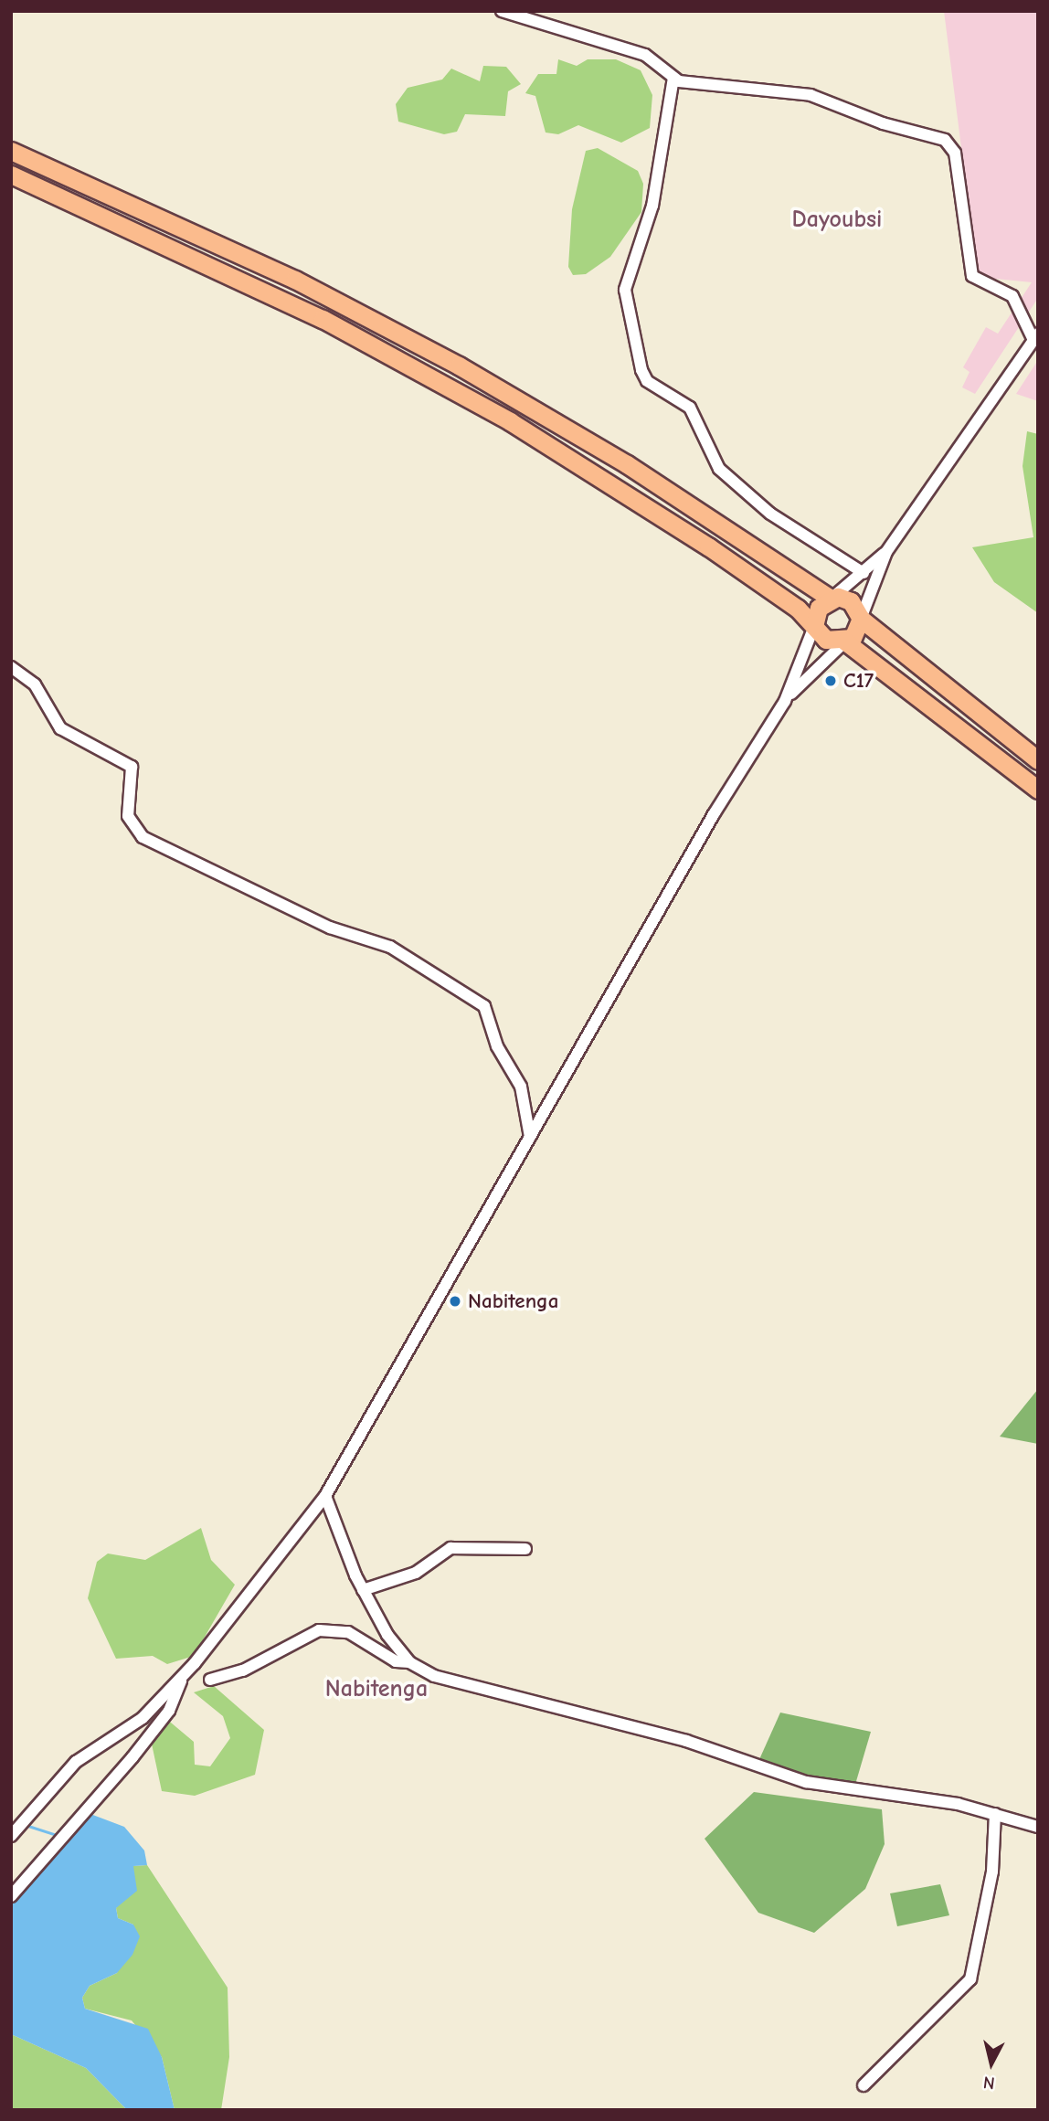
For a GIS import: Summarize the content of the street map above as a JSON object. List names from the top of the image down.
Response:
{
  "districts": ["Dayoubsi", "Nabitenga"],
  "places": ["C17", "Nabitenga"],
  "north": "bottom"
}
